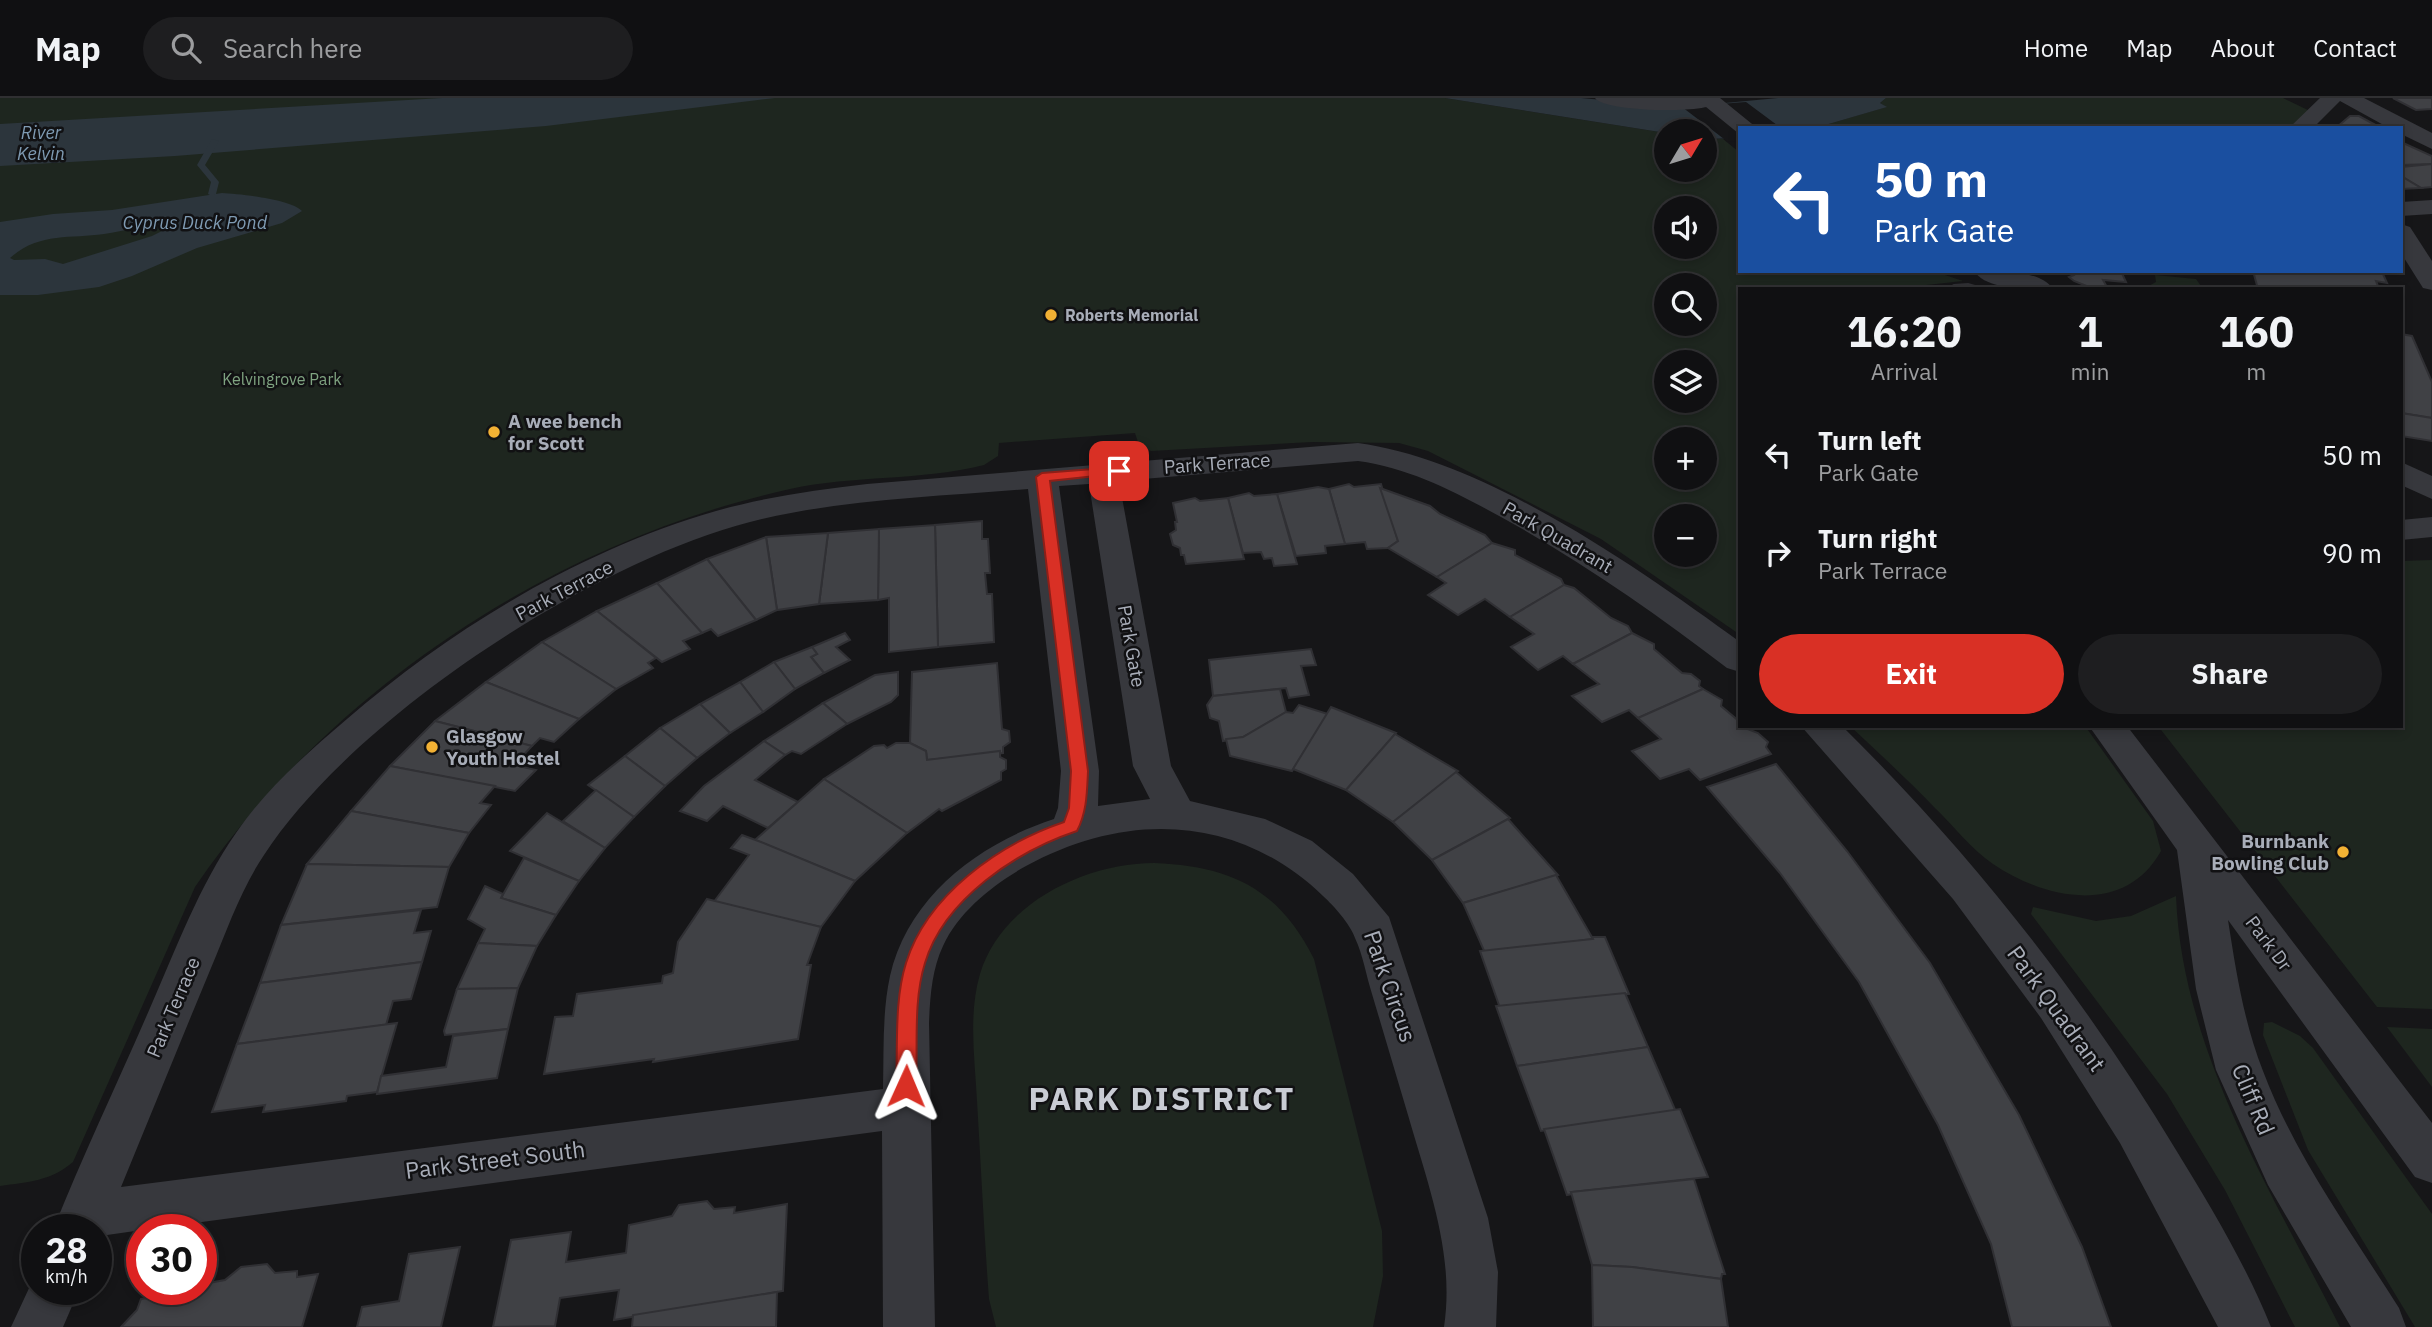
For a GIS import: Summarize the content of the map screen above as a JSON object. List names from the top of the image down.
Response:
{
  "streets": {
    "street": [
      "Park Terrace",
      "Park Quadrant",
      "Park Gate",
      "Park Dr",
      "Park Circus",
      "Cliff Rd",
      "Park Street South"
    ]
  },
  "crossings": [
    ["Park Terrace", "Park Quadrant"],
    ["Park Terrace", "Park Gate"],
    ["Park Gate", "Park Circus"],
    ["Park Dr", "Cliff Rd"],
    ["Park Circus", "Park Street South"]
  ],
  "districts": ["PARK DISTRICT"],
  "water": ["River Kelvin", "Cyprus Duck Pond"],
  "parks": ["Kelvingrove Park"],
  "places": [
    "Roberts Memorial",
    "A wee bench for Scott",
    "Glasgow Youth Hostel",
    "Burnbank Bowling Club"
  ],
  "north": "top right",
  "page": {
    "header": "Map",
    "search": "Search here",
    "nav": [
      "Home",
      "Map",
      "About",
      "Contact"
    ],
    "map_buttons": ["+", "−"],
    "turn": ["50 m", "Park Gate"],
    "eta": [
      "16:20",
      "Arrival",
      "1",
      "min",
      "160",
      "m"
    ],
    "list": [
      {
        "name": "Turn left",
        "note": "Park Gate",
        "value": "50 m"
      },
      {
        "name": "Turn right",
        "note": "Park Terrace",
        "value": "90 m"
      }
    ],
    "buttons": ["Exit", "Share"],
    "speed": "28 km/h",
    "limit": "30"
  }
}
